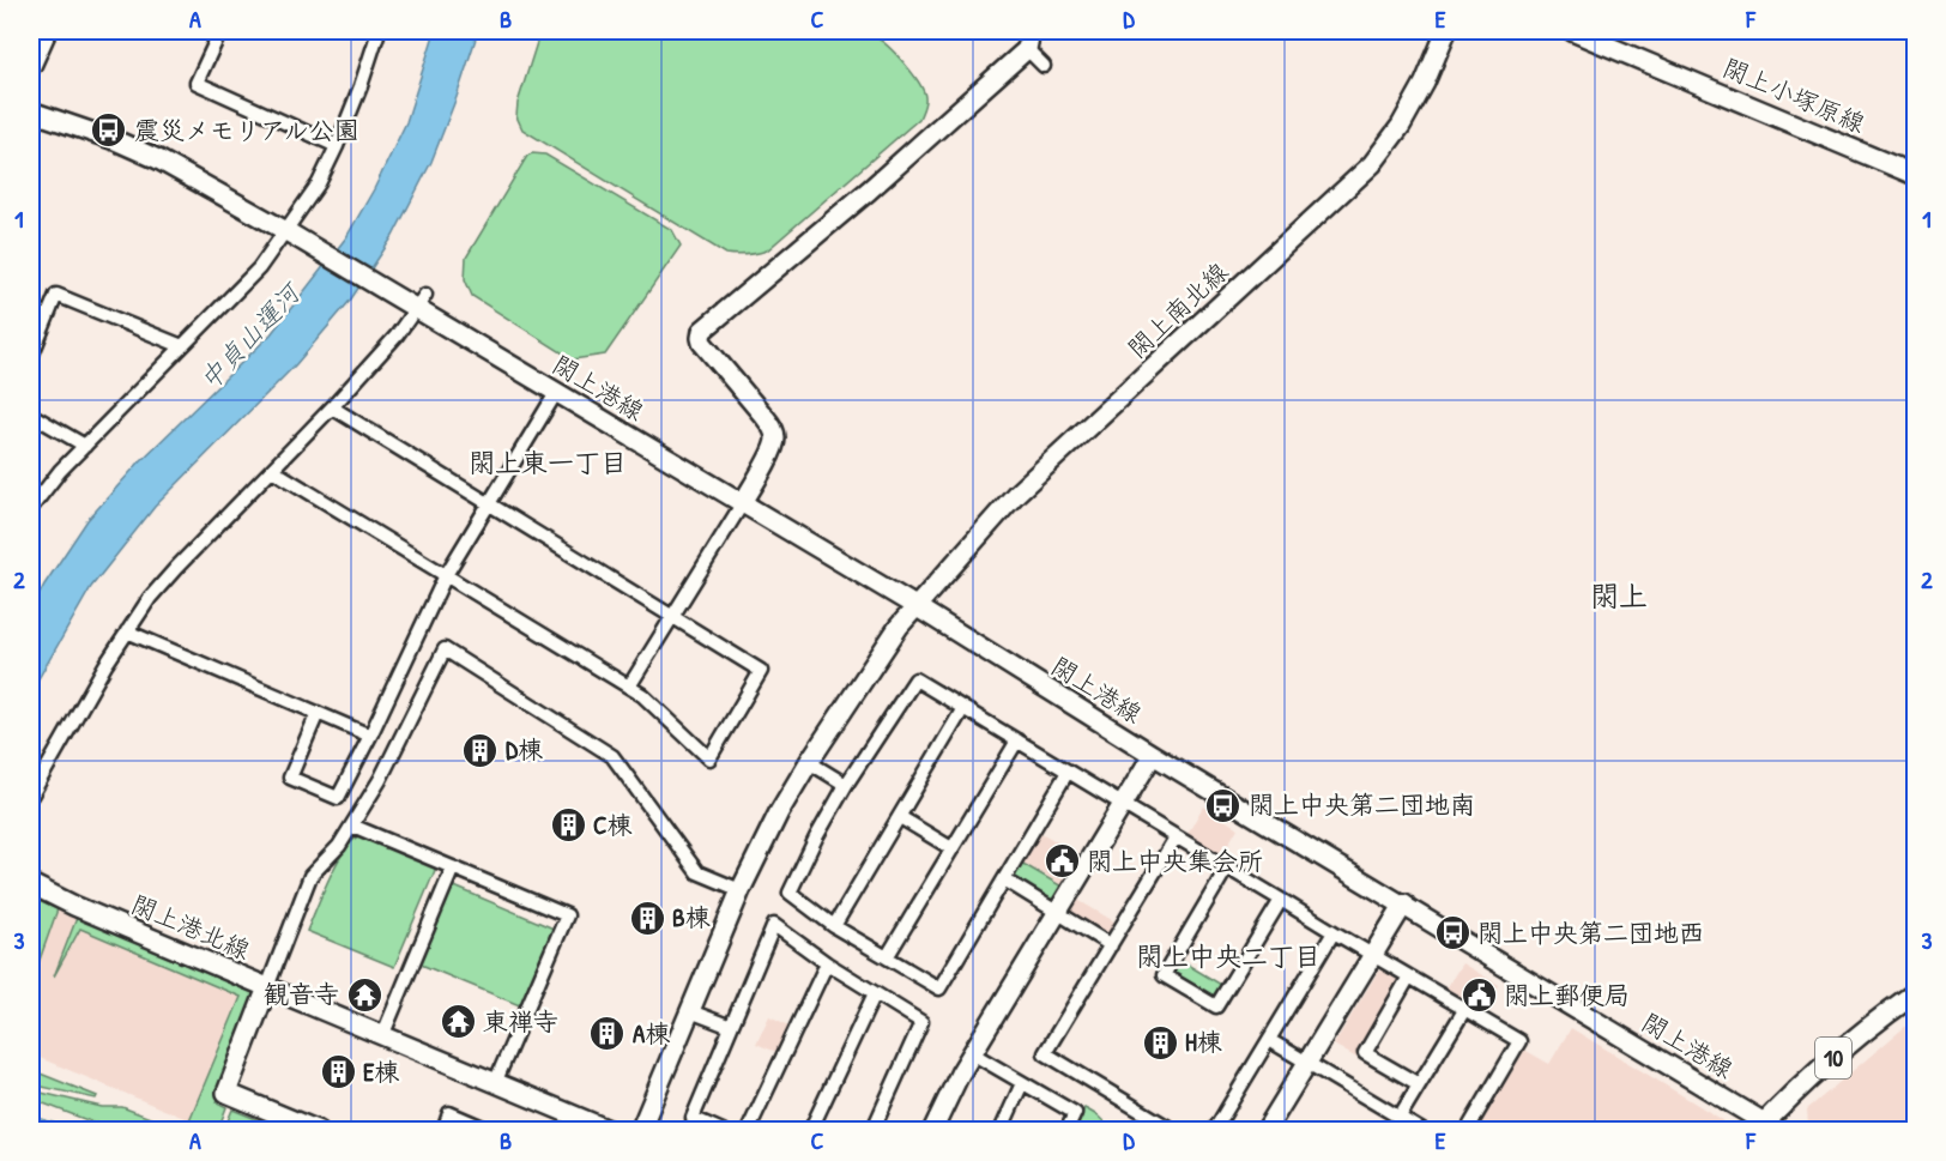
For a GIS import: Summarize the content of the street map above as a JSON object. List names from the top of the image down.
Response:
{
  "streets": {
    "main road": ["10"],
    "street": [
      "閖上小塚原線",
      "閖上南北線",
      "閖上港線",
      "閖上港北線"
    ]
  },
  "crossings": [
    ["閖上南北線", "閖上港線"],
    ["閖上港線", "10"]
  ],
  "districts": ["閖上東一丁目", "閖上", "閖上中央二丁目"],
  "water": ["中貞山運河"],
  "places": {
    "bus stop": ["震災メモリアル公園", "閖上中央第二団地南", "閖上中央第二団地西"],
    "building": [
      "D棟",
      "C棟",
      "B棟",
      "A棟",
      "H棟",
      "E棟"
    ],
    "public building": ["閖上中央集会所", "閖上郵便局"],
    "temple": ["観音寺", "東禅寺"]
  },
  "grid": {
    "columns": [
      "A",
      "B",
      "C",
      "D",
      "E",
      "F"
    ],
    "rows": ["1", "2", "3"]
  }
}
